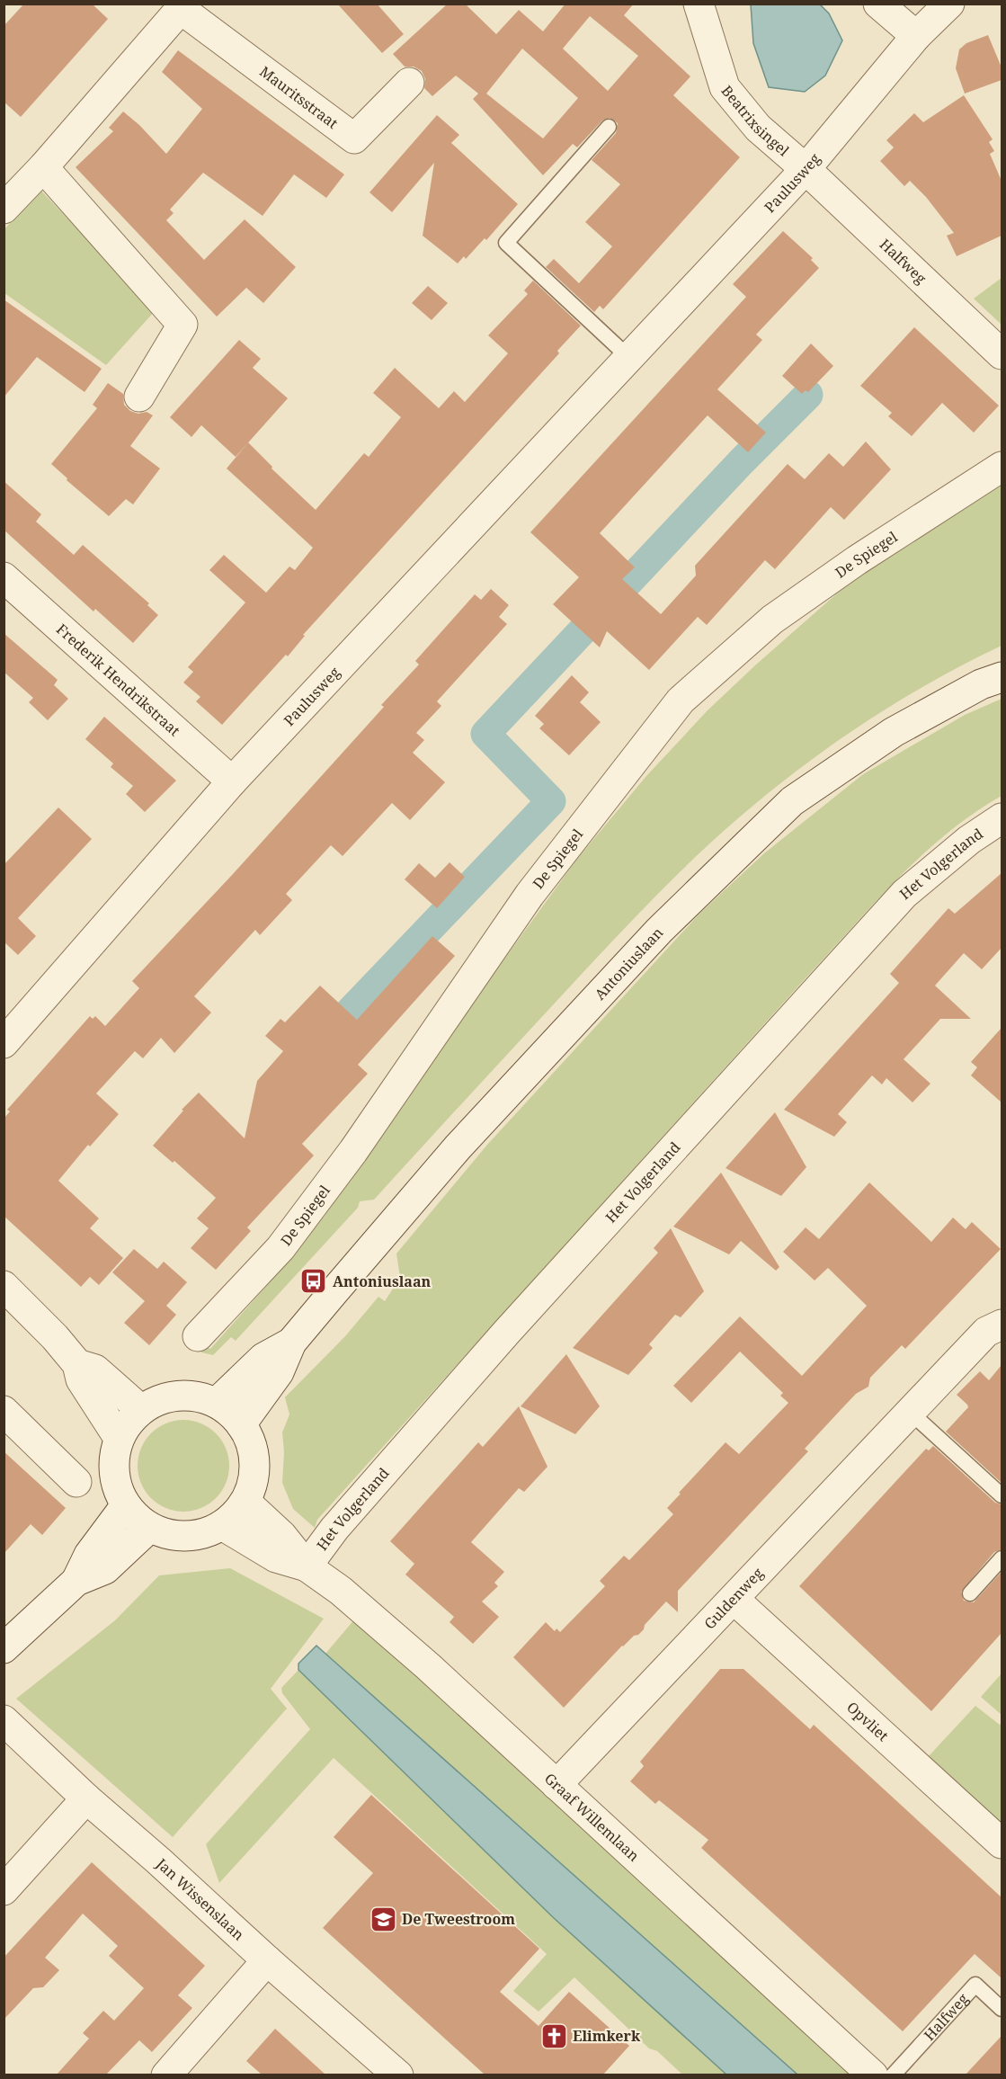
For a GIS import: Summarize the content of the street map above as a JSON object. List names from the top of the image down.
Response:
{
  "streets": {
    "street": [
      "Mauritsstraat",
      "Beatrixsingel",
      "Paulusweg",
      "Halfweg",
      "De Spiegel",
      "Frederik Hendrikstraat",
      "Het Volgerland",
      "Antoniuslaan",
      "Guldenweg",
      "Opvliet",
      "Graaf Willemlaan",
      "Jan Wissenslaan"
    ]
  },
  "crossings": [
    ["Beatrixsingel", "Paulusweg"],
    ["Beatrixsingel", "Halfweg"],
    ["Paulusweg", "Halfweg"],
    ["Paulusweg", "Frederik Hendrikstraat"],
    ["Het Volgerland", "Graaf Willemlaan"],
    ["Antoniuslaan", "Graaf Willemlaan"],
    ["Guldenweg", "Opvliet"],
    ["Guldenweg", "Graaf Willemlaan"]
  ],
  "places": {
    "bus stop": ["Antoniuslaan"],
    "school or university": ["De Tweestroom"],
    "church": ["Elimkerk"]
  }
}
